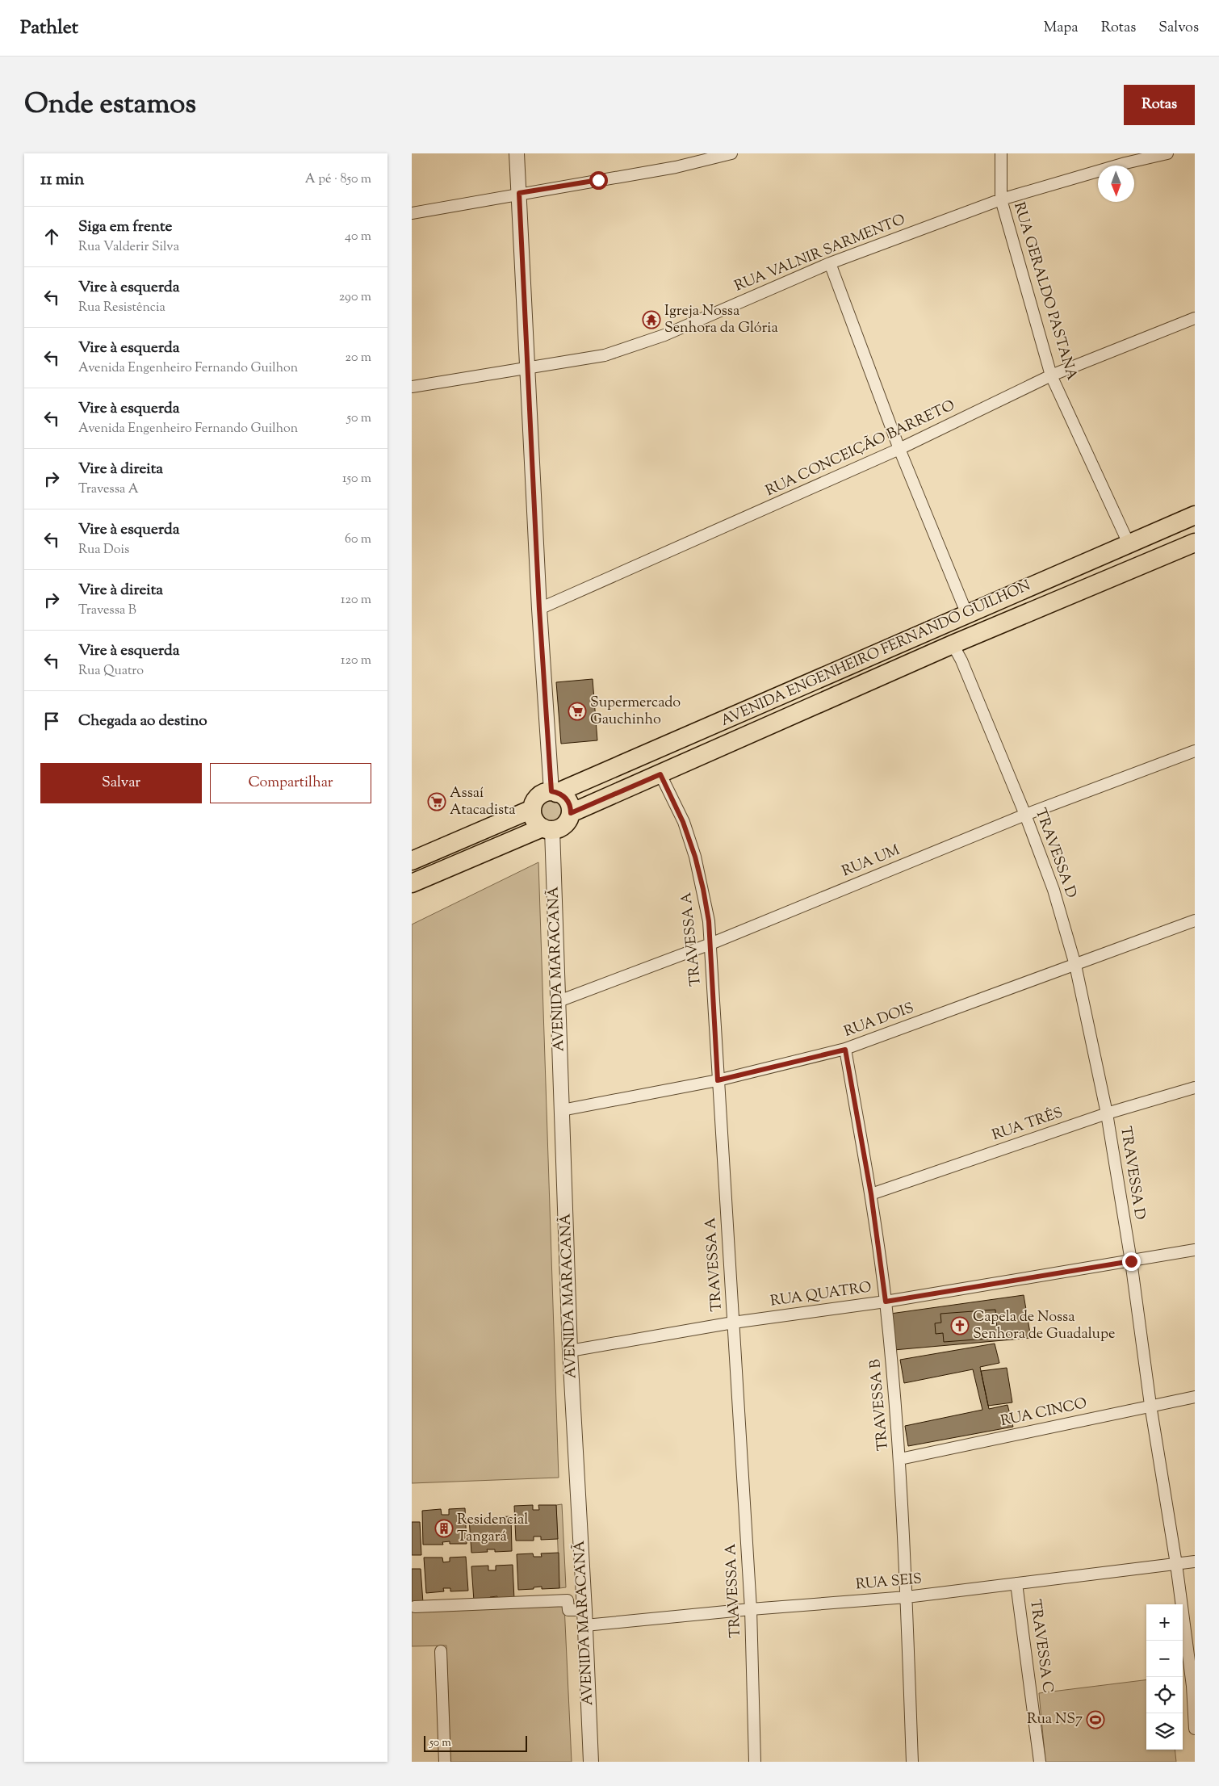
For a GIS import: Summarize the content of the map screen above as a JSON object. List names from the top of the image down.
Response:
{
  "streets": {
    "main road": ["AVENIDA ENGENHEIRO FERNANDO GUILHON"],
    "street": [
      "RUA VALNIR SARMENTO",
      "RUA GERALDO PASTANA",
      "RUA CONCEIÇÃO BARRETO",
      "TRAVESSA D",
      "RUA UM",
      "TRAVESSA A",
      "AVENIDA MARACANÃ",
      "RUA DOIS",
      "RUA TRÊS",
      "RUA QUATRO",
      "TRAVESSA B",
      "RUA CINCO",
      "RUA SEIS",
      "TRAVESSA C"
    ]
  },
  "crossings": [
    ["RUA VALNIR SARMENTO", "RUA GERALDO PASTANA"],
    ["RUA GERALDO PASTANA", "RUA CONCEIÇÃO BARRETO"],
    ["RUA GERALDO PASTANA", "AVENIDA ENGENHEIRO FERNANDO GUILHON"],
    ["AVENIDA ENGENHEIRO FERNANDO GUILHON", "TRAVESSA D"],
    ["AVENIDA ENGENHEIRO FERNANDO GUILHON", "TRAVESSA A"],
    ["AVENIDA ENGENHEIRO FERNANDO GUILHON", "AVENIDA MARACANÃ"],
    ["TRAVESSA D", "RUA UM"],
    ["TRAVESSA D", "RUA DOIS"],
    ["TRAVESSA D", "RUA TRÊS"],
    ["TRAVESSA D", "RUA QUATRO"],
    ["TRAVESSA D", "RUA CINCO"],
    ["TRAVESSA D", "RUA SEIS"],
    ["RUA UM", "TRAVESSA A"],
    ["RUA UM", "AVENIDA MARACANÃ"],
    ["TRAVESSA A", "RUA DOIS"],
    ["TRAVESSA A", "RUA QUATRO"],
    ["TRAVESSA A", "RUA SEIS"],
    ["AVENIDA MARACANÃ", "RUA DOIS"],
    ["AVENIDA MARACANÃ", "RUA QUATRO"],
    ["AVENIDA MARACANÃ", "RUA SEIS"],
    ["RUA DOIS", "TRAVESSA B"],
    ["RUA TRÊS", "TRAVESSA B"],
    ["RUA QUATRO", "TRAVESSA B"],
    ["TRAVESSA B", "RUA CINCO"],
    ["TRAVESSA B", "RUA SEIS"],
    ["RUA SEIS", "TRAVESSA C"]
  ],
  "places": {
    "temple": ["Igreja Nossa Senhora da Glória"],
    "supermarket": ["Supermercado Gauchinho", "Assaí Atacadista"],
    "church": ["Capela de Nossa Senhora de Guadalupe"],
    "building": ["Residencial Tangará"],
    "sports": ["Rua NS7"]
  },
  "scale_bar": "50 m",
  "north": "bottom",
  "page": {
    "header": "Pathlet",
    "nav": ["Mapa", "Rotas", "Salvos"],
    "title": "Onde estamos",
    "buttons": [
      "Rotas",
      ["Salvar", "Compartilhar"]
    ],
    "heading": ["11 min", "A pé · 850 m"],
    "list": [
      ["Siga em frente", "Rua Valderir Silva", "40 m"],
      ["Vire à esquerda", "Rua Resistência", "290 m"],
      ["Vire à esquerda", "Avenida Engenheiro Fernando Guilhon", "20 m"],
      ["Vire à esquerda", "Avenida Engenheiro Fernando Guilhon", "50 m"],
      ["Vire à direita", "Travessa A", "150 m"],
      ["Vire à esquerda", "Rua Dois", "60 m"],
      ["Vire à direita", "Travessa B", "120 m"],
      ["Vire à esquerda", "Rua Quatro", "120 m"],
      "Chegada ao destino"
    ],
    "map_buttons": ["+", "−"],
    "scale": "50 m"
  }
}
